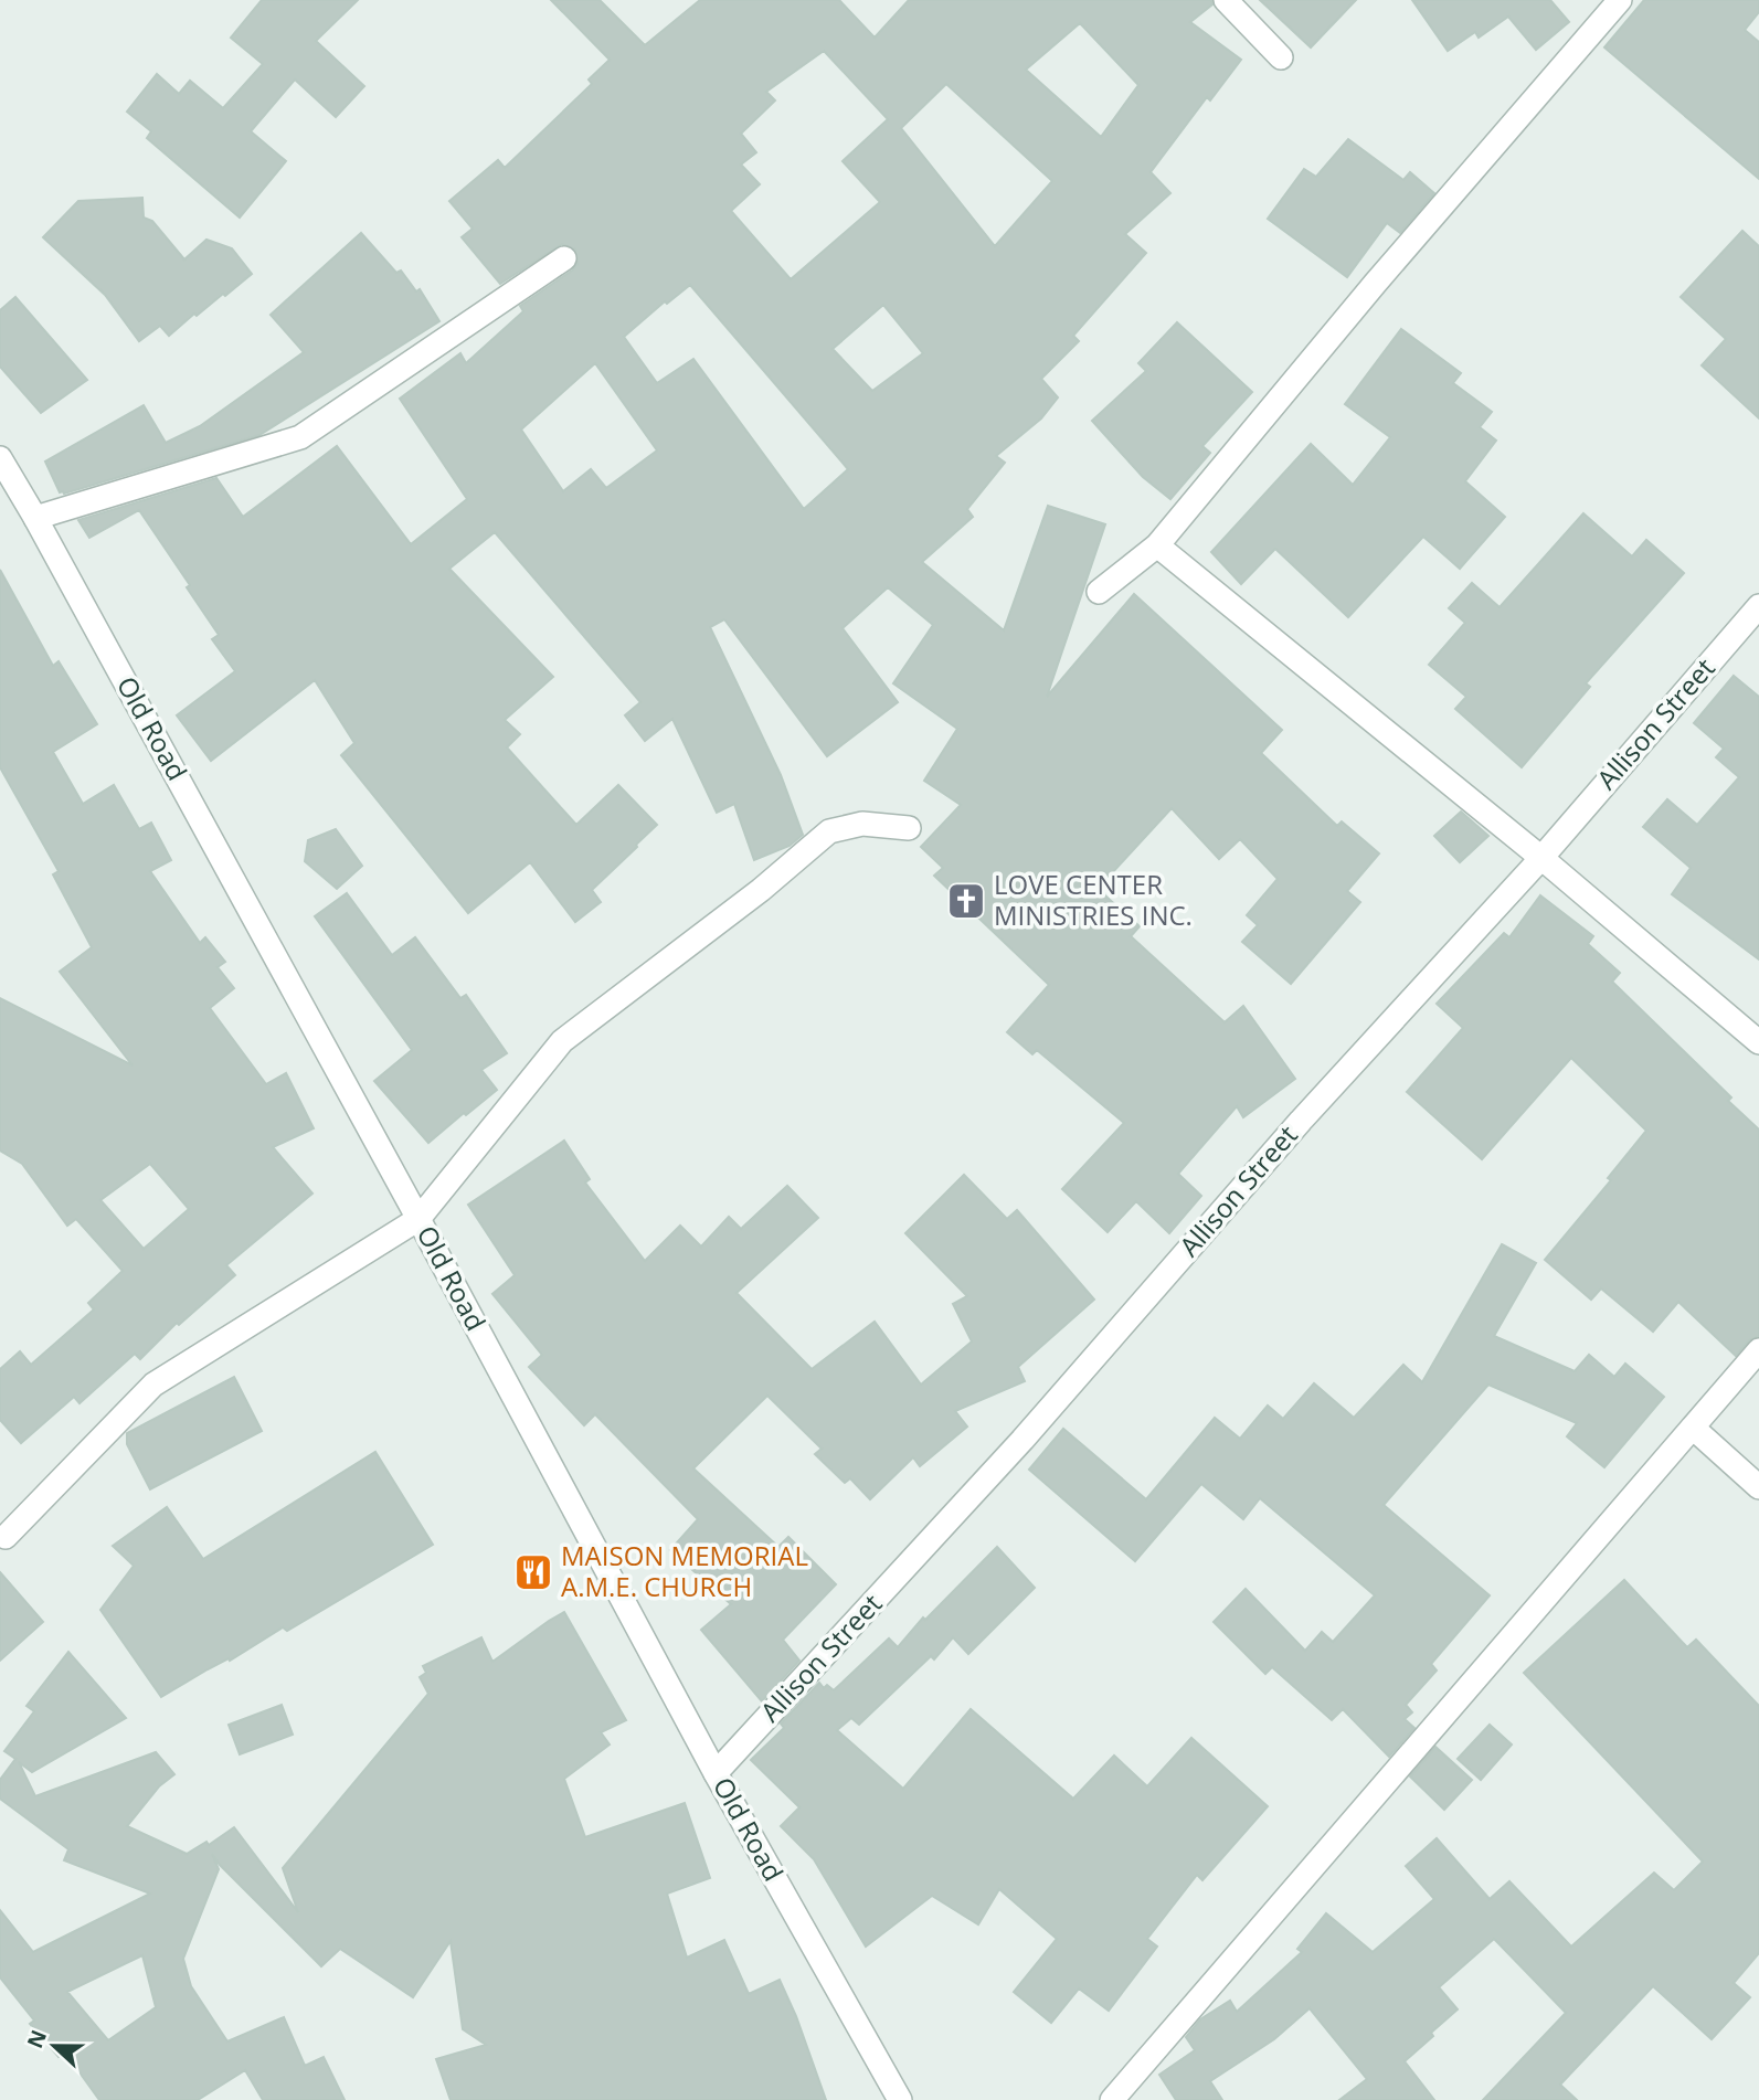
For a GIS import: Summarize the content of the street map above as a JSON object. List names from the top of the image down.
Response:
{
  "streets": {
    "street": ["Allison Street", "Old Road"]
  },
  "crossings": [
    ["Allison Street", "Old Road"]
  ],
  "places": {
    "church": ["LOVE CENTER MINISTRIES INC."],
    "restaurant": ["MAISON MEMORIAL A.M.E. CHURCH"]
  },
  "north": "left"
}
